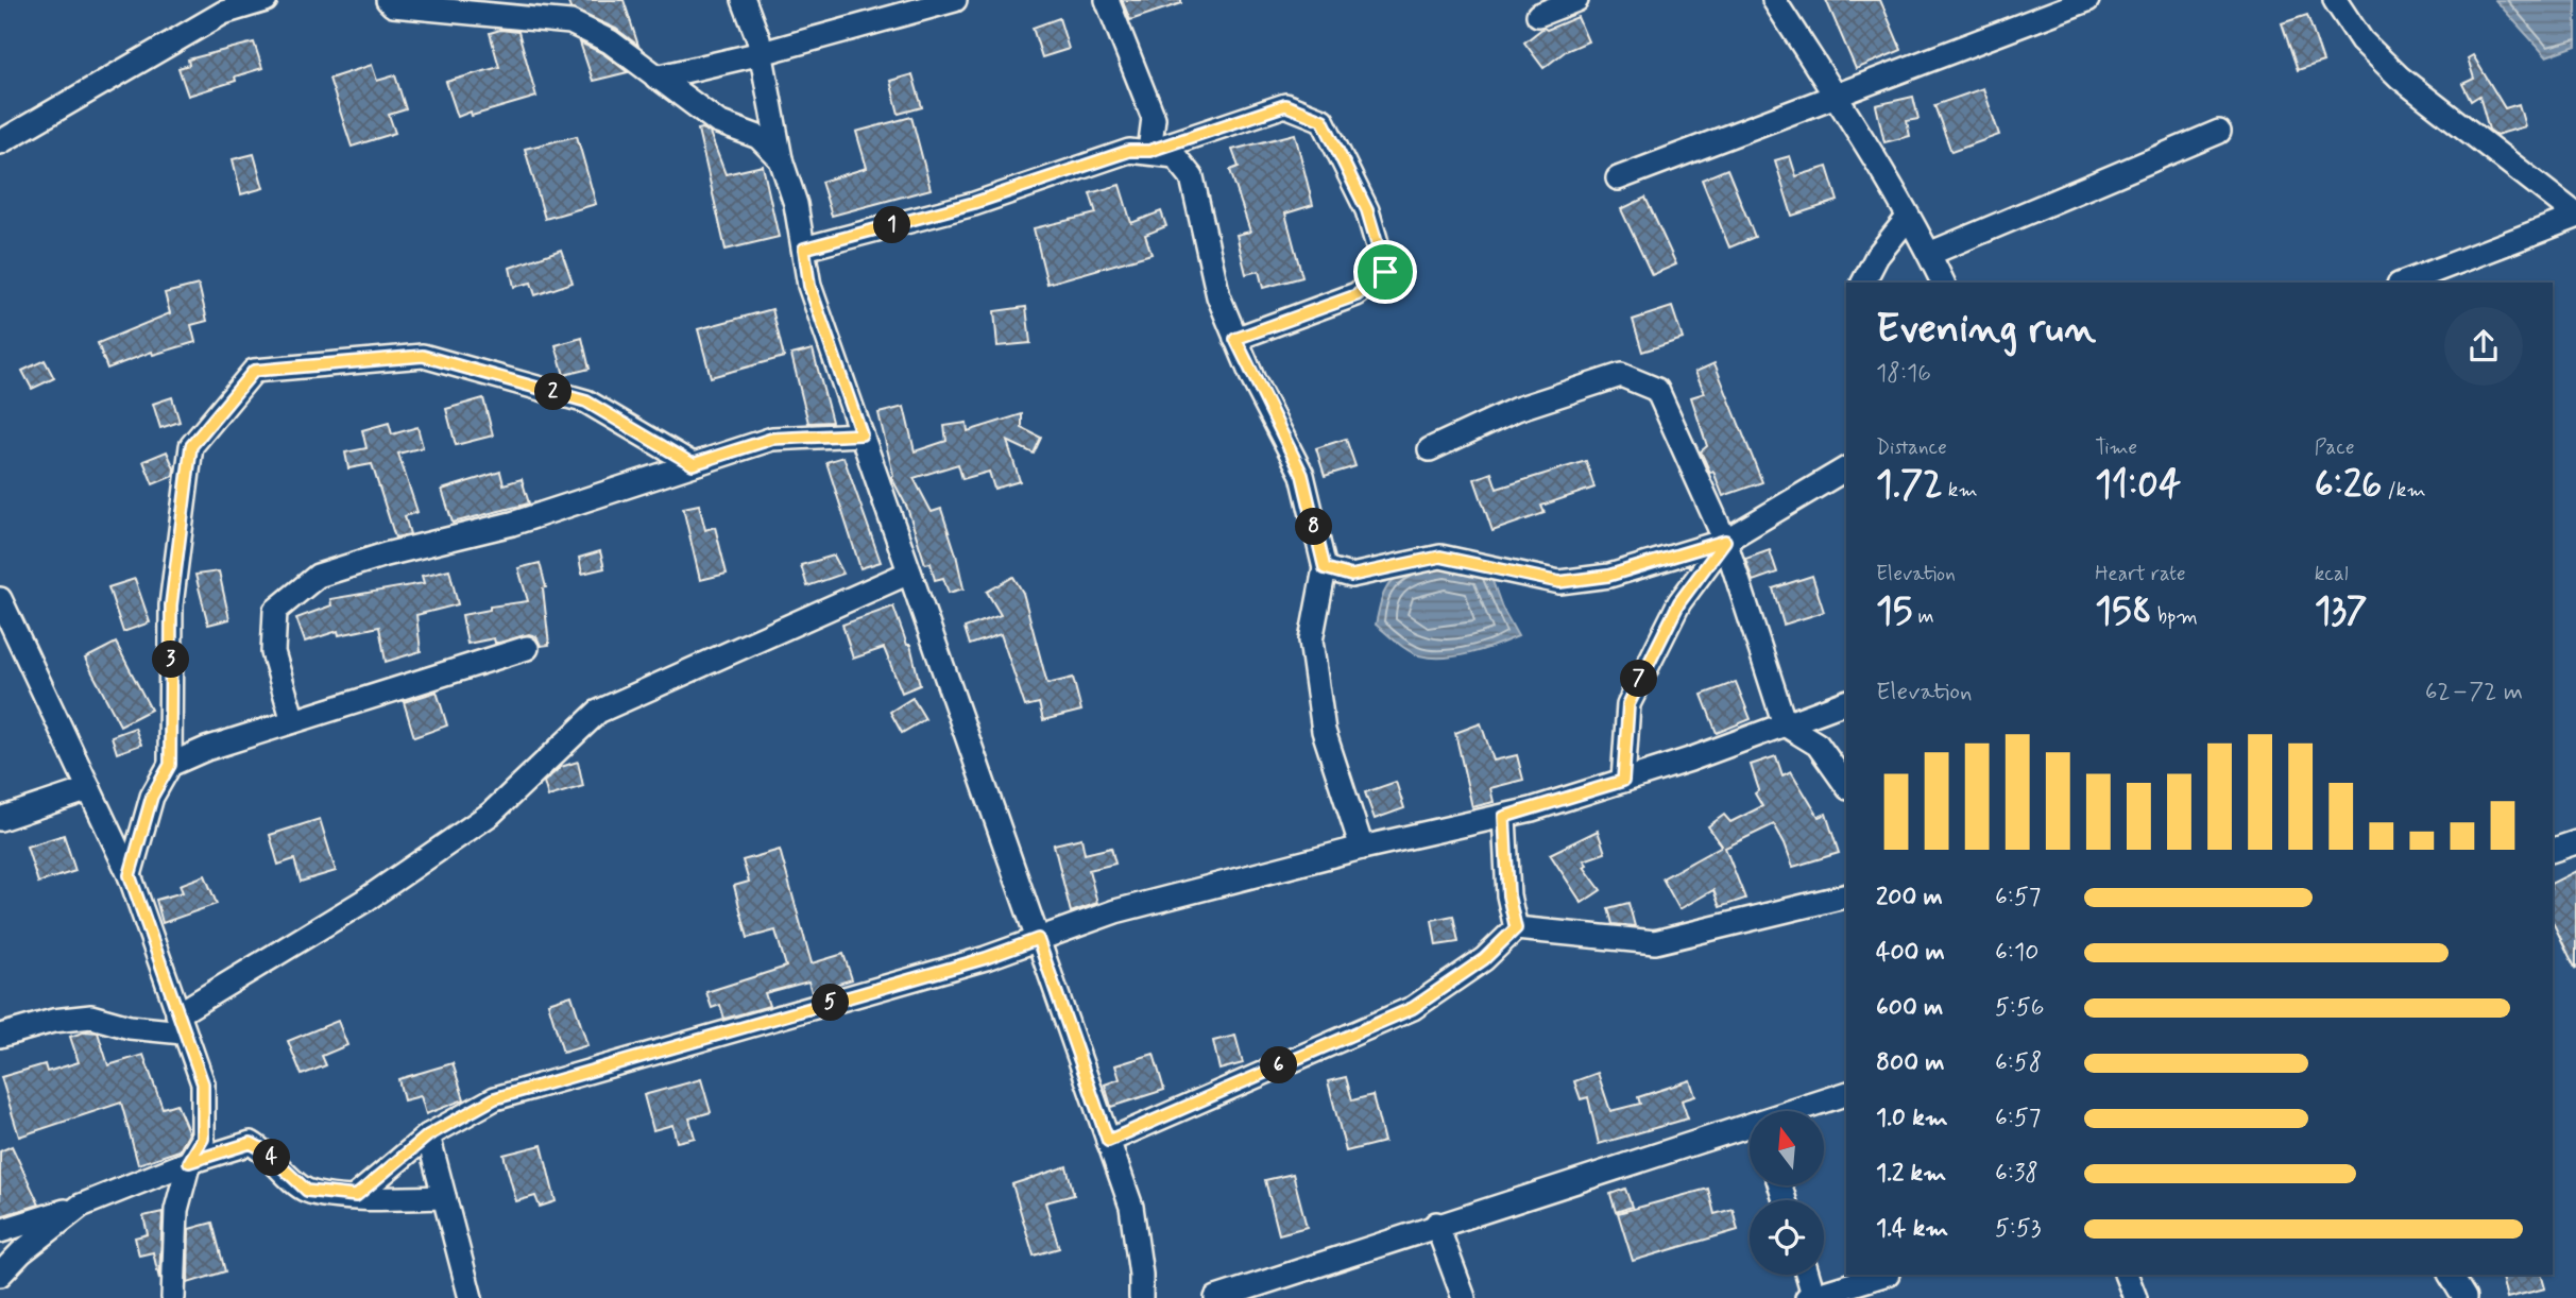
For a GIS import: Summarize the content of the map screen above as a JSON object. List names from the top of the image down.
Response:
{
  "north": "top",
  "page": {
    "pins": [
      "1",
      "2",
      "8",
      "3",
      "7",
      "5",
      "6",
      "4"
    ],
    "heading": ["Evening run", "18:16"],
    "stats": [
      ["Distance", "1.72 km"],
      ["Time", "11:04"],
      ["Pace", "6:26 /km"],
      ["Elevation", "15 m"],
      ["Heart rate", "158 bpm"],
      ["kcal", "137"]
    ],
    "chart": ["Elevation", "62–72 m"],
    "list": [
      {
        "name": "200 m",
        "note": "6:57"
      },
      {
        "name": "400 m",
        "note": "6:10"
      },
      {
        "name": "600 m",
        "note": "5:56"
      },
      {
        "name": "800 m",
        "note": "6:58"
      },
      {
        "name": "1.0 km",
        "note": "6:57"
      },
      {
        "name": "1.2 km",
        "note": "6:38"
      },
      {
        "name": "1.4 km",
        "note": "5:53"
      }
    ]
  }
}
